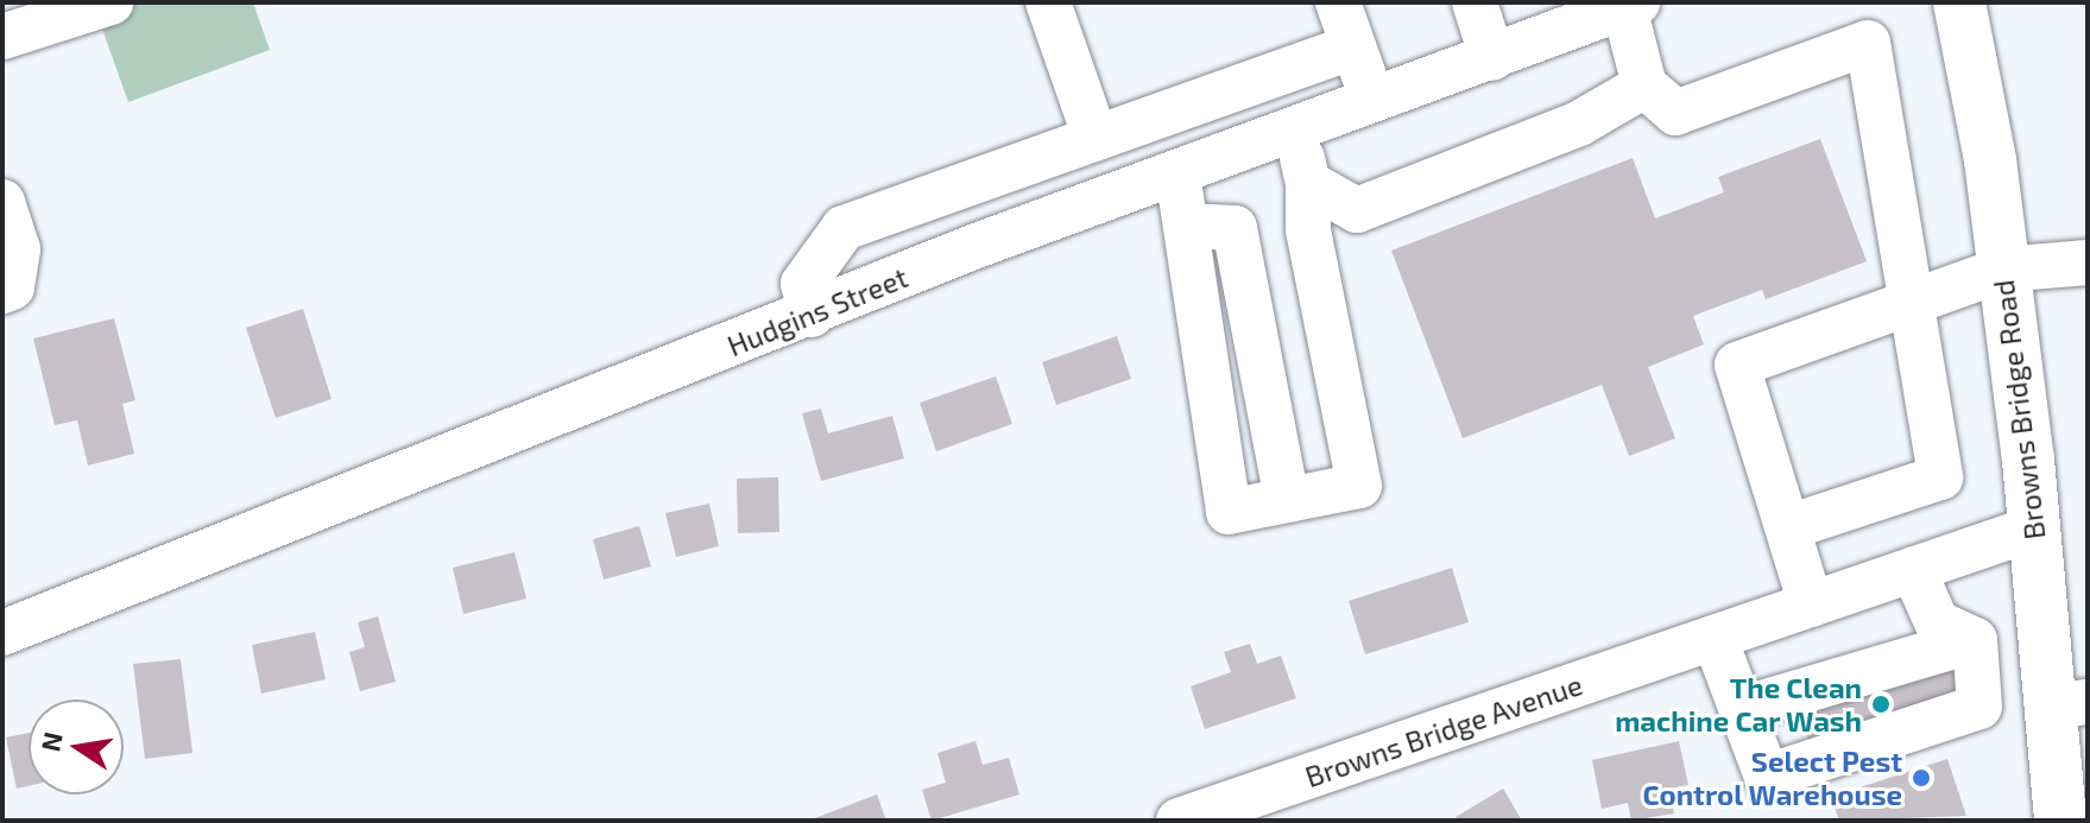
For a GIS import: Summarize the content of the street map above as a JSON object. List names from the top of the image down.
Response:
{
  "streets": {
    "main road": ["Browns Bridge Road"],
    "street": ["Hudgins Street", "Browns Bridge Avenue"]
  },
  "crossings": [
    ["Browns Bridge Road", "Browns Bridge Avenue"]
  ],
  "places": ["The Clean machine Car Wash", "Select Pest Control Warehouse"],
  "north": "left"
}
